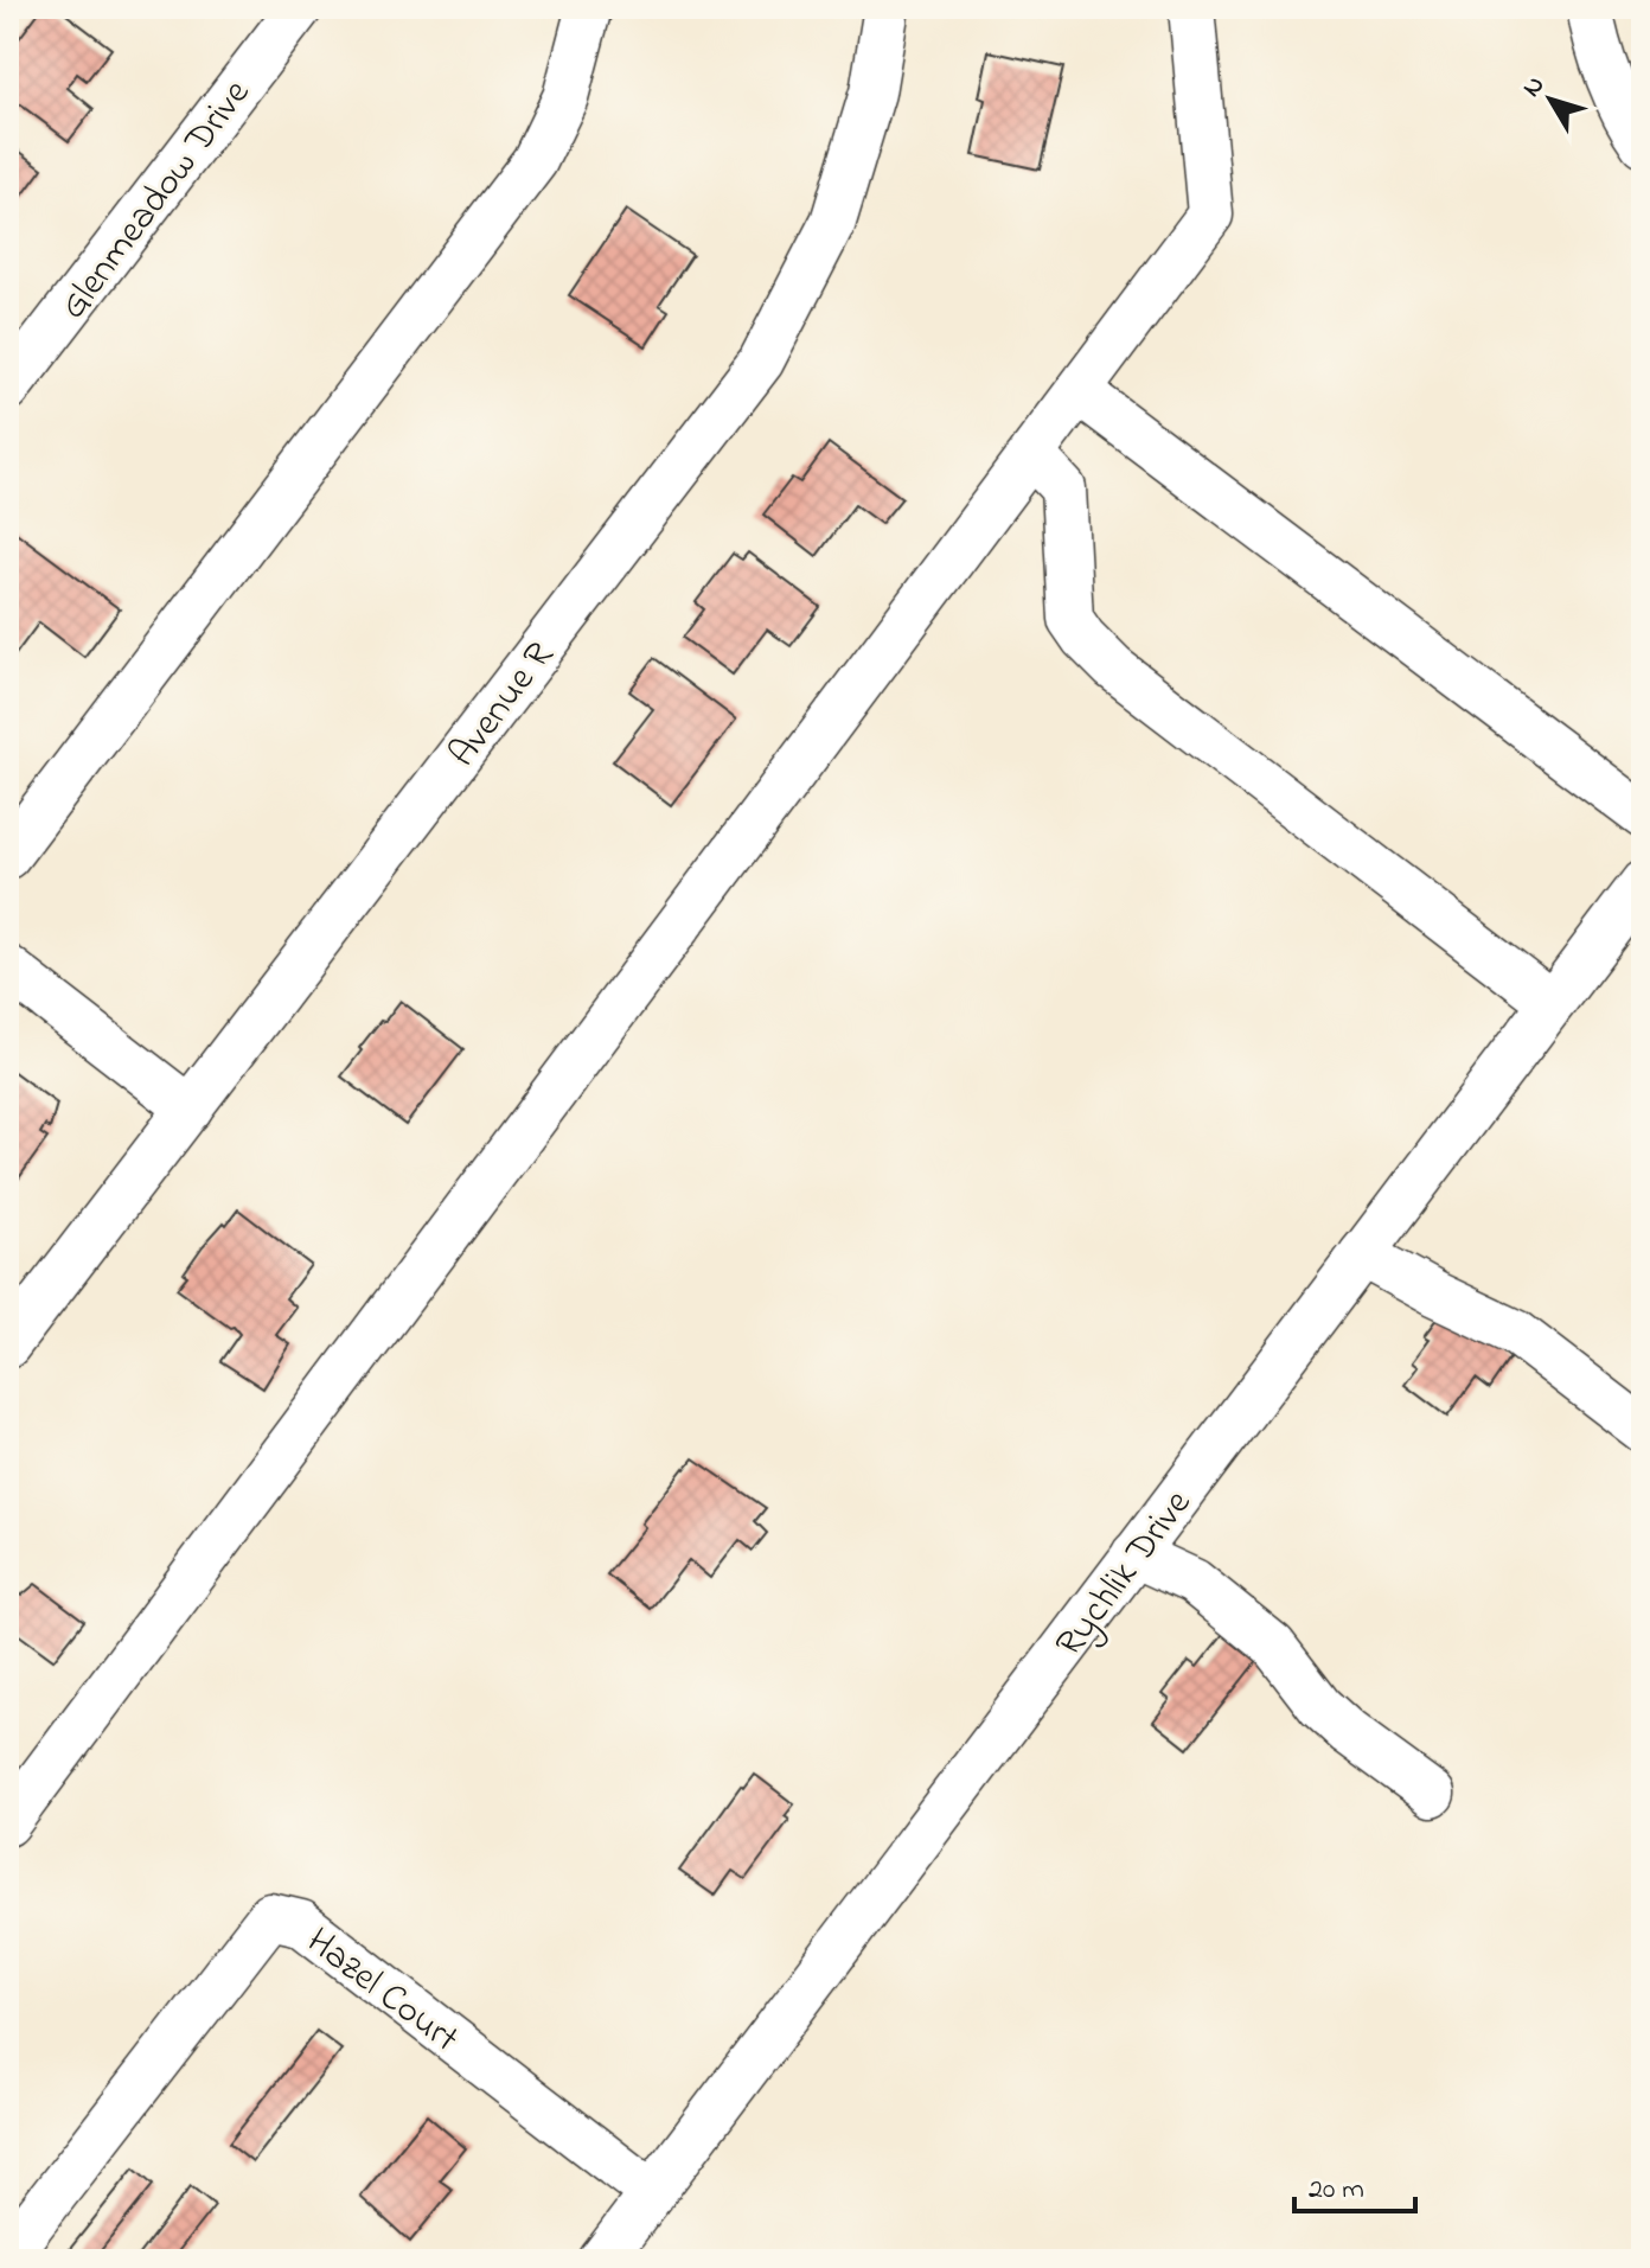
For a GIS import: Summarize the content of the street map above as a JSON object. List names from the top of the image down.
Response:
{
  "streets": {
    "street": [
      "Glenmeadow Drive",
      "Avenue R",
      "Rychlik Drive",
      "Hazel Court"
    ]
  },
  "crossings": [
    ["Rychlik Drive", "Hazel Court"]
  ],
  "scale_bar": "20 m",
  "north": "top left"
}
